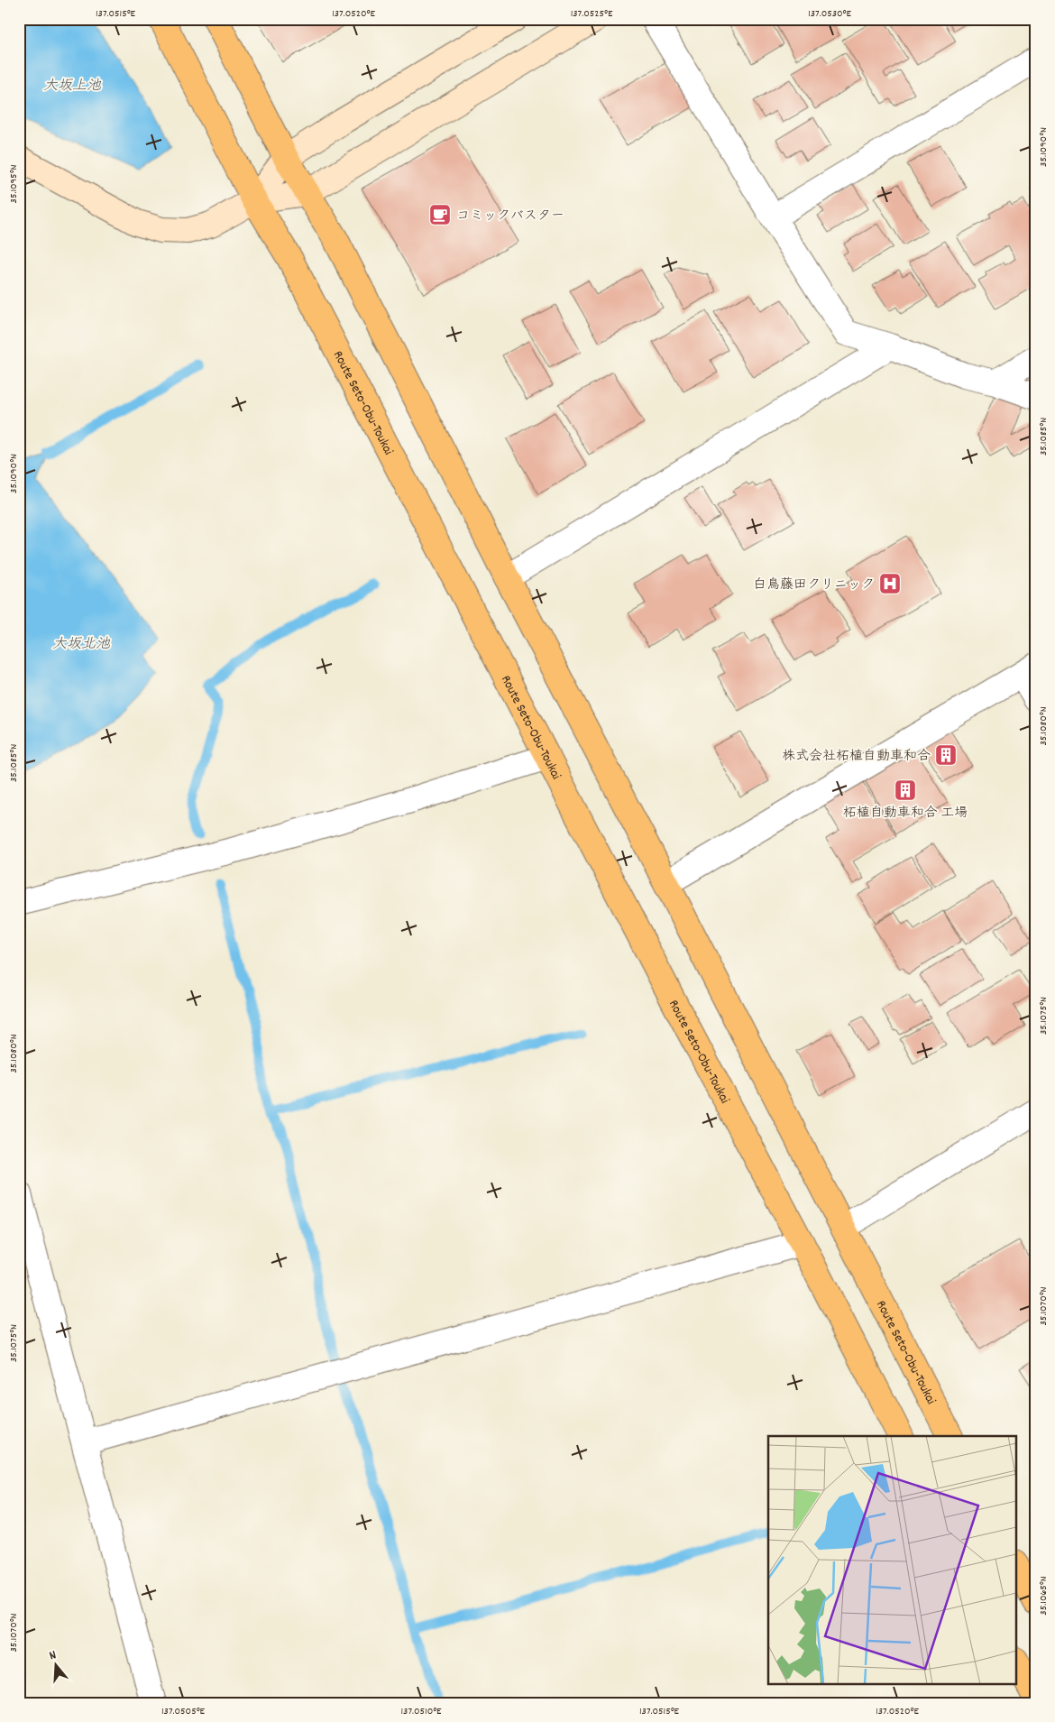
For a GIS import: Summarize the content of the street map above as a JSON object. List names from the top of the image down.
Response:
{
  "streets": {
    "main road": ["Route Seto-Obu-Toukai"]
  },
  "water": ["大坂上池", "大坂北池"],
  "places": {
    "cafe": ["コミックバスター"],
    "hospital": ["白鳥藤田クリニック"],
    "building": ["株式会社柘植自動車和合", "柘植自動車和合 工場"]
  },
  "north": "top",
  "coordinates": [
    "137.0515°E",
    "137.0520°E",
    "137.0525°E",
    "137.0530°E",
    "35.1090°N",
    "35.1095°N",
    "35.1085°N",
    "35.1080°N",
    "35.1075°N",
    "35.1070°N",
    "35.1065°N",
    "137.0505°E",
    "137.0510°E"
  ]
}
